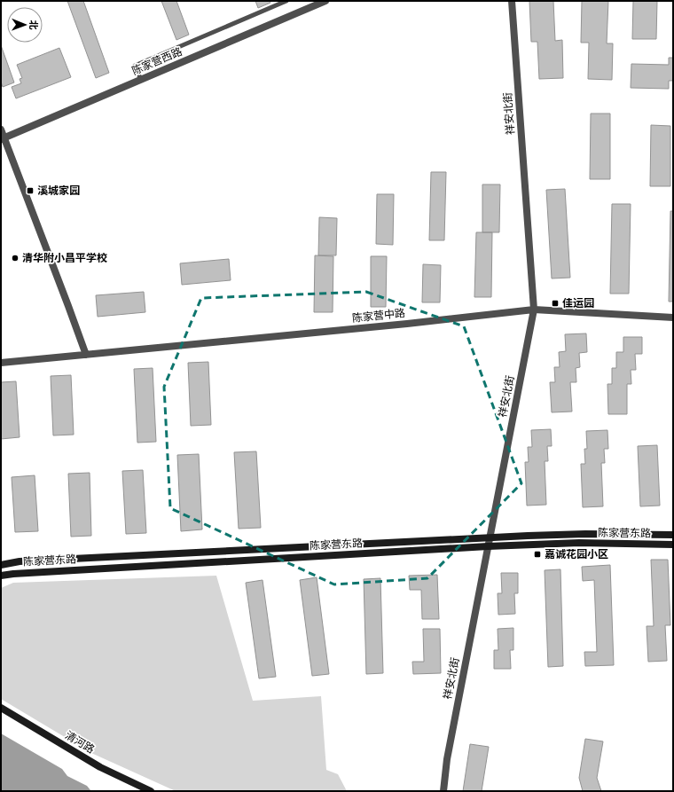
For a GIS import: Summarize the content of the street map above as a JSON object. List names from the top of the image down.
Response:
{
  "streets": {
    "street": [
      "陈家营西路",
      "祥安北街",
      "陈家营中路",
      "陈家营东路",
      "清河路"
    ]
  },
  "crossings": [
    ["祥安北街", "陈家营中路"],
    ["祥安北街", "陈家营东路"]
  ],
  "places": {
    "transit": ["溪城家园", "佳运园", "嘉诚花园小区"],
    "other": ["清华附小昌平学校"]
  },
  "north": "right"
}
